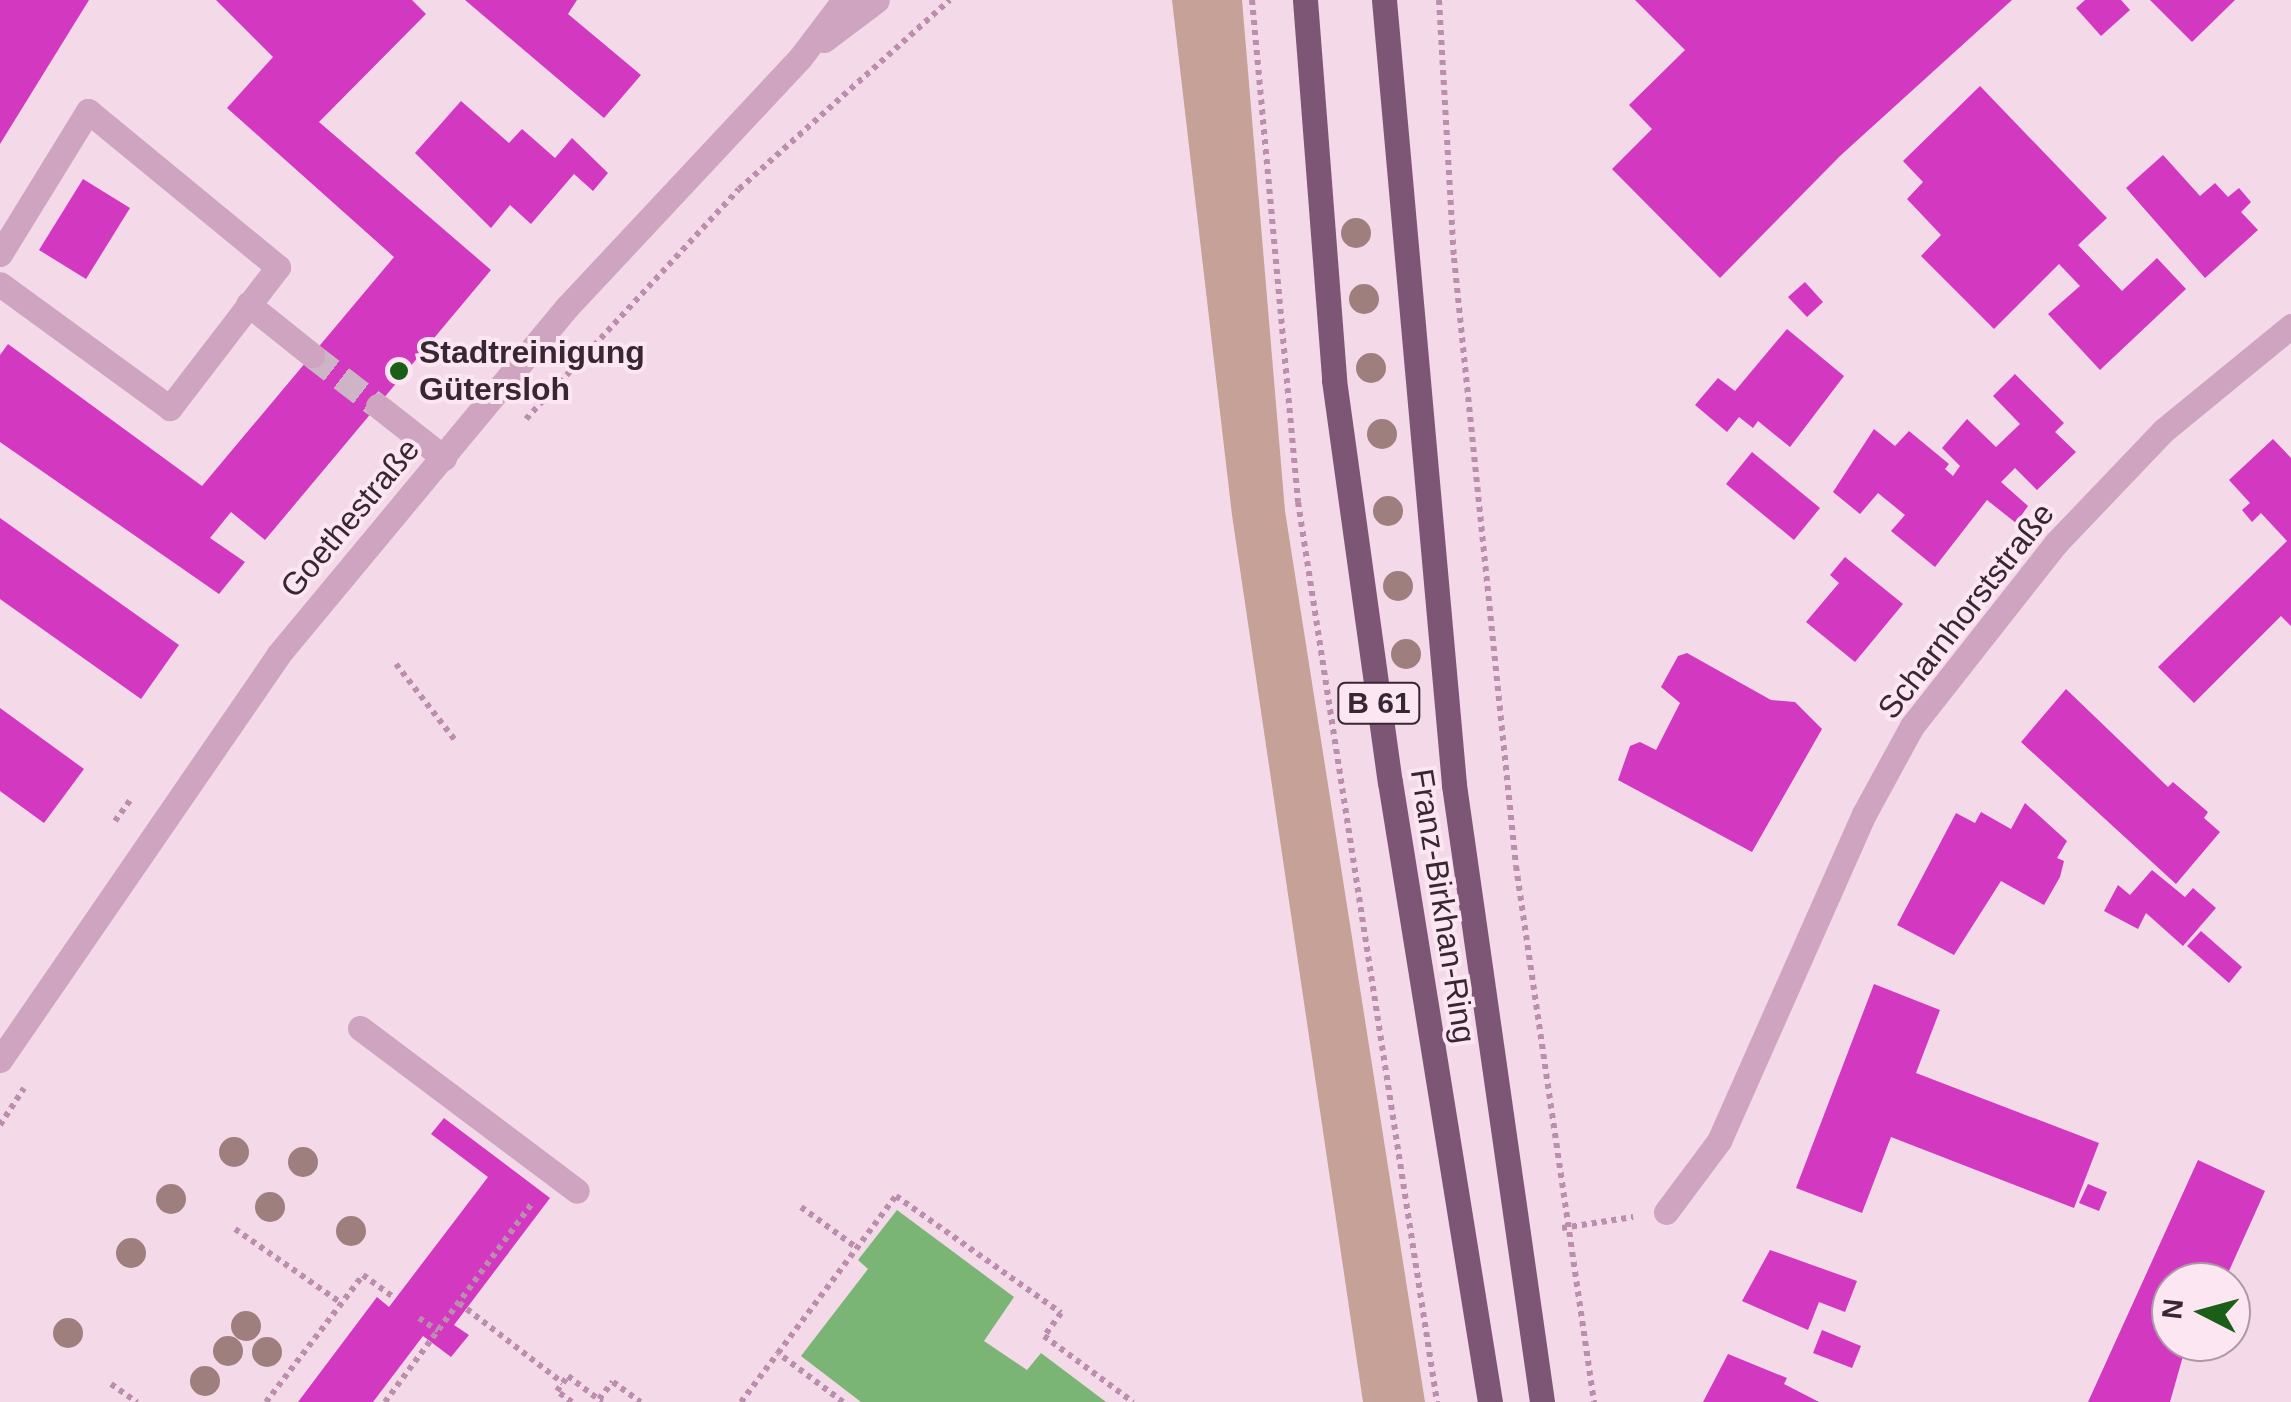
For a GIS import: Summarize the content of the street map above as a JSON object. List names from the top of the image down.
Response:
{
  "streets": {
    "main road": ["B 61", "Franz-Birkhan-Ring"],
    "street": ["Goethestraße", "Scharnhorststraße"]
  },
  "places": ["Stadtreinigung Gütersloh"],
  "north": "left"
}
